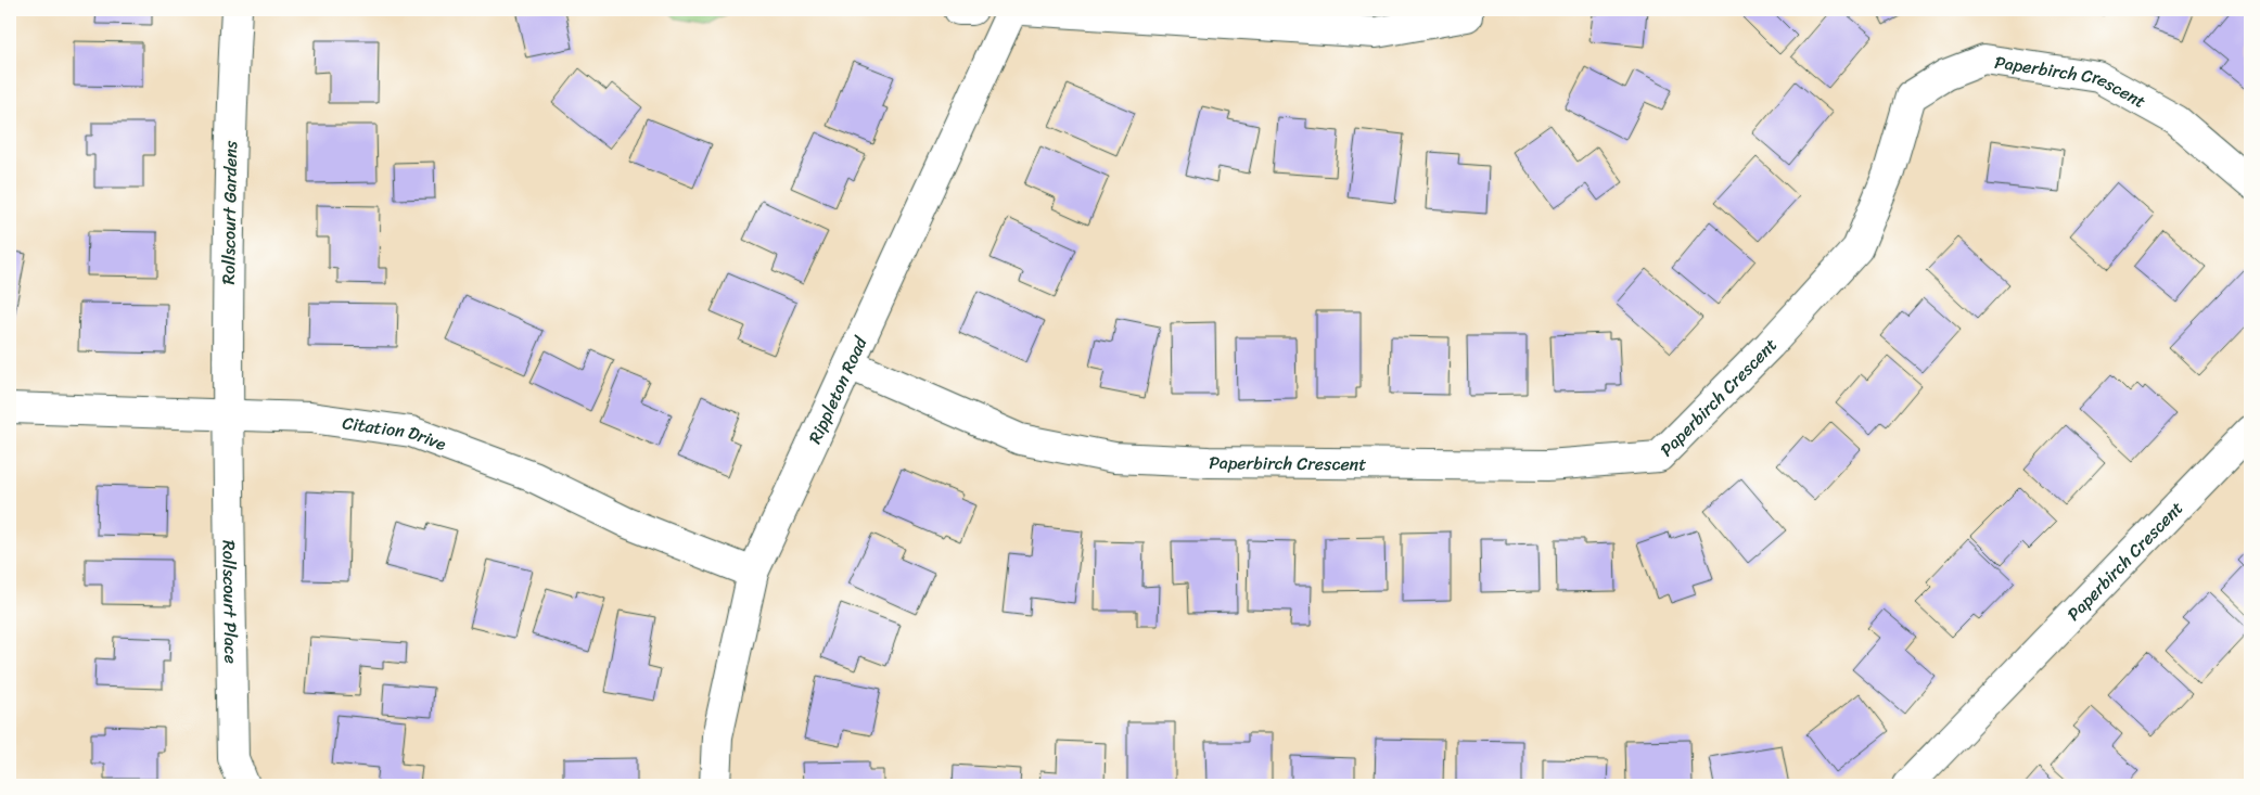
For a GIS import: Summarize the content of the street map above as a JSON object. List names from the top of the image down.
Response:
{
  "streets": {
    "street": [
      "Paperbirch Crescent",
      "Rollscourt Gardens",
      "Rippleton Road",
      "Citation Drive",
      "Rollscourt Place"
    ]
  },
  "crossings": [
    ["Paperbirch Crescent", "Rippleton Road"],
    ["Rollscourt Gardens", "Citation Drive"],
    ["Rollscourt Gardens", "Rollscourt Place"],
    ["Rippleton Road", "Citation Drive"],
    ["Citation Drive", "Rollscourt Place"]
  ]
}
